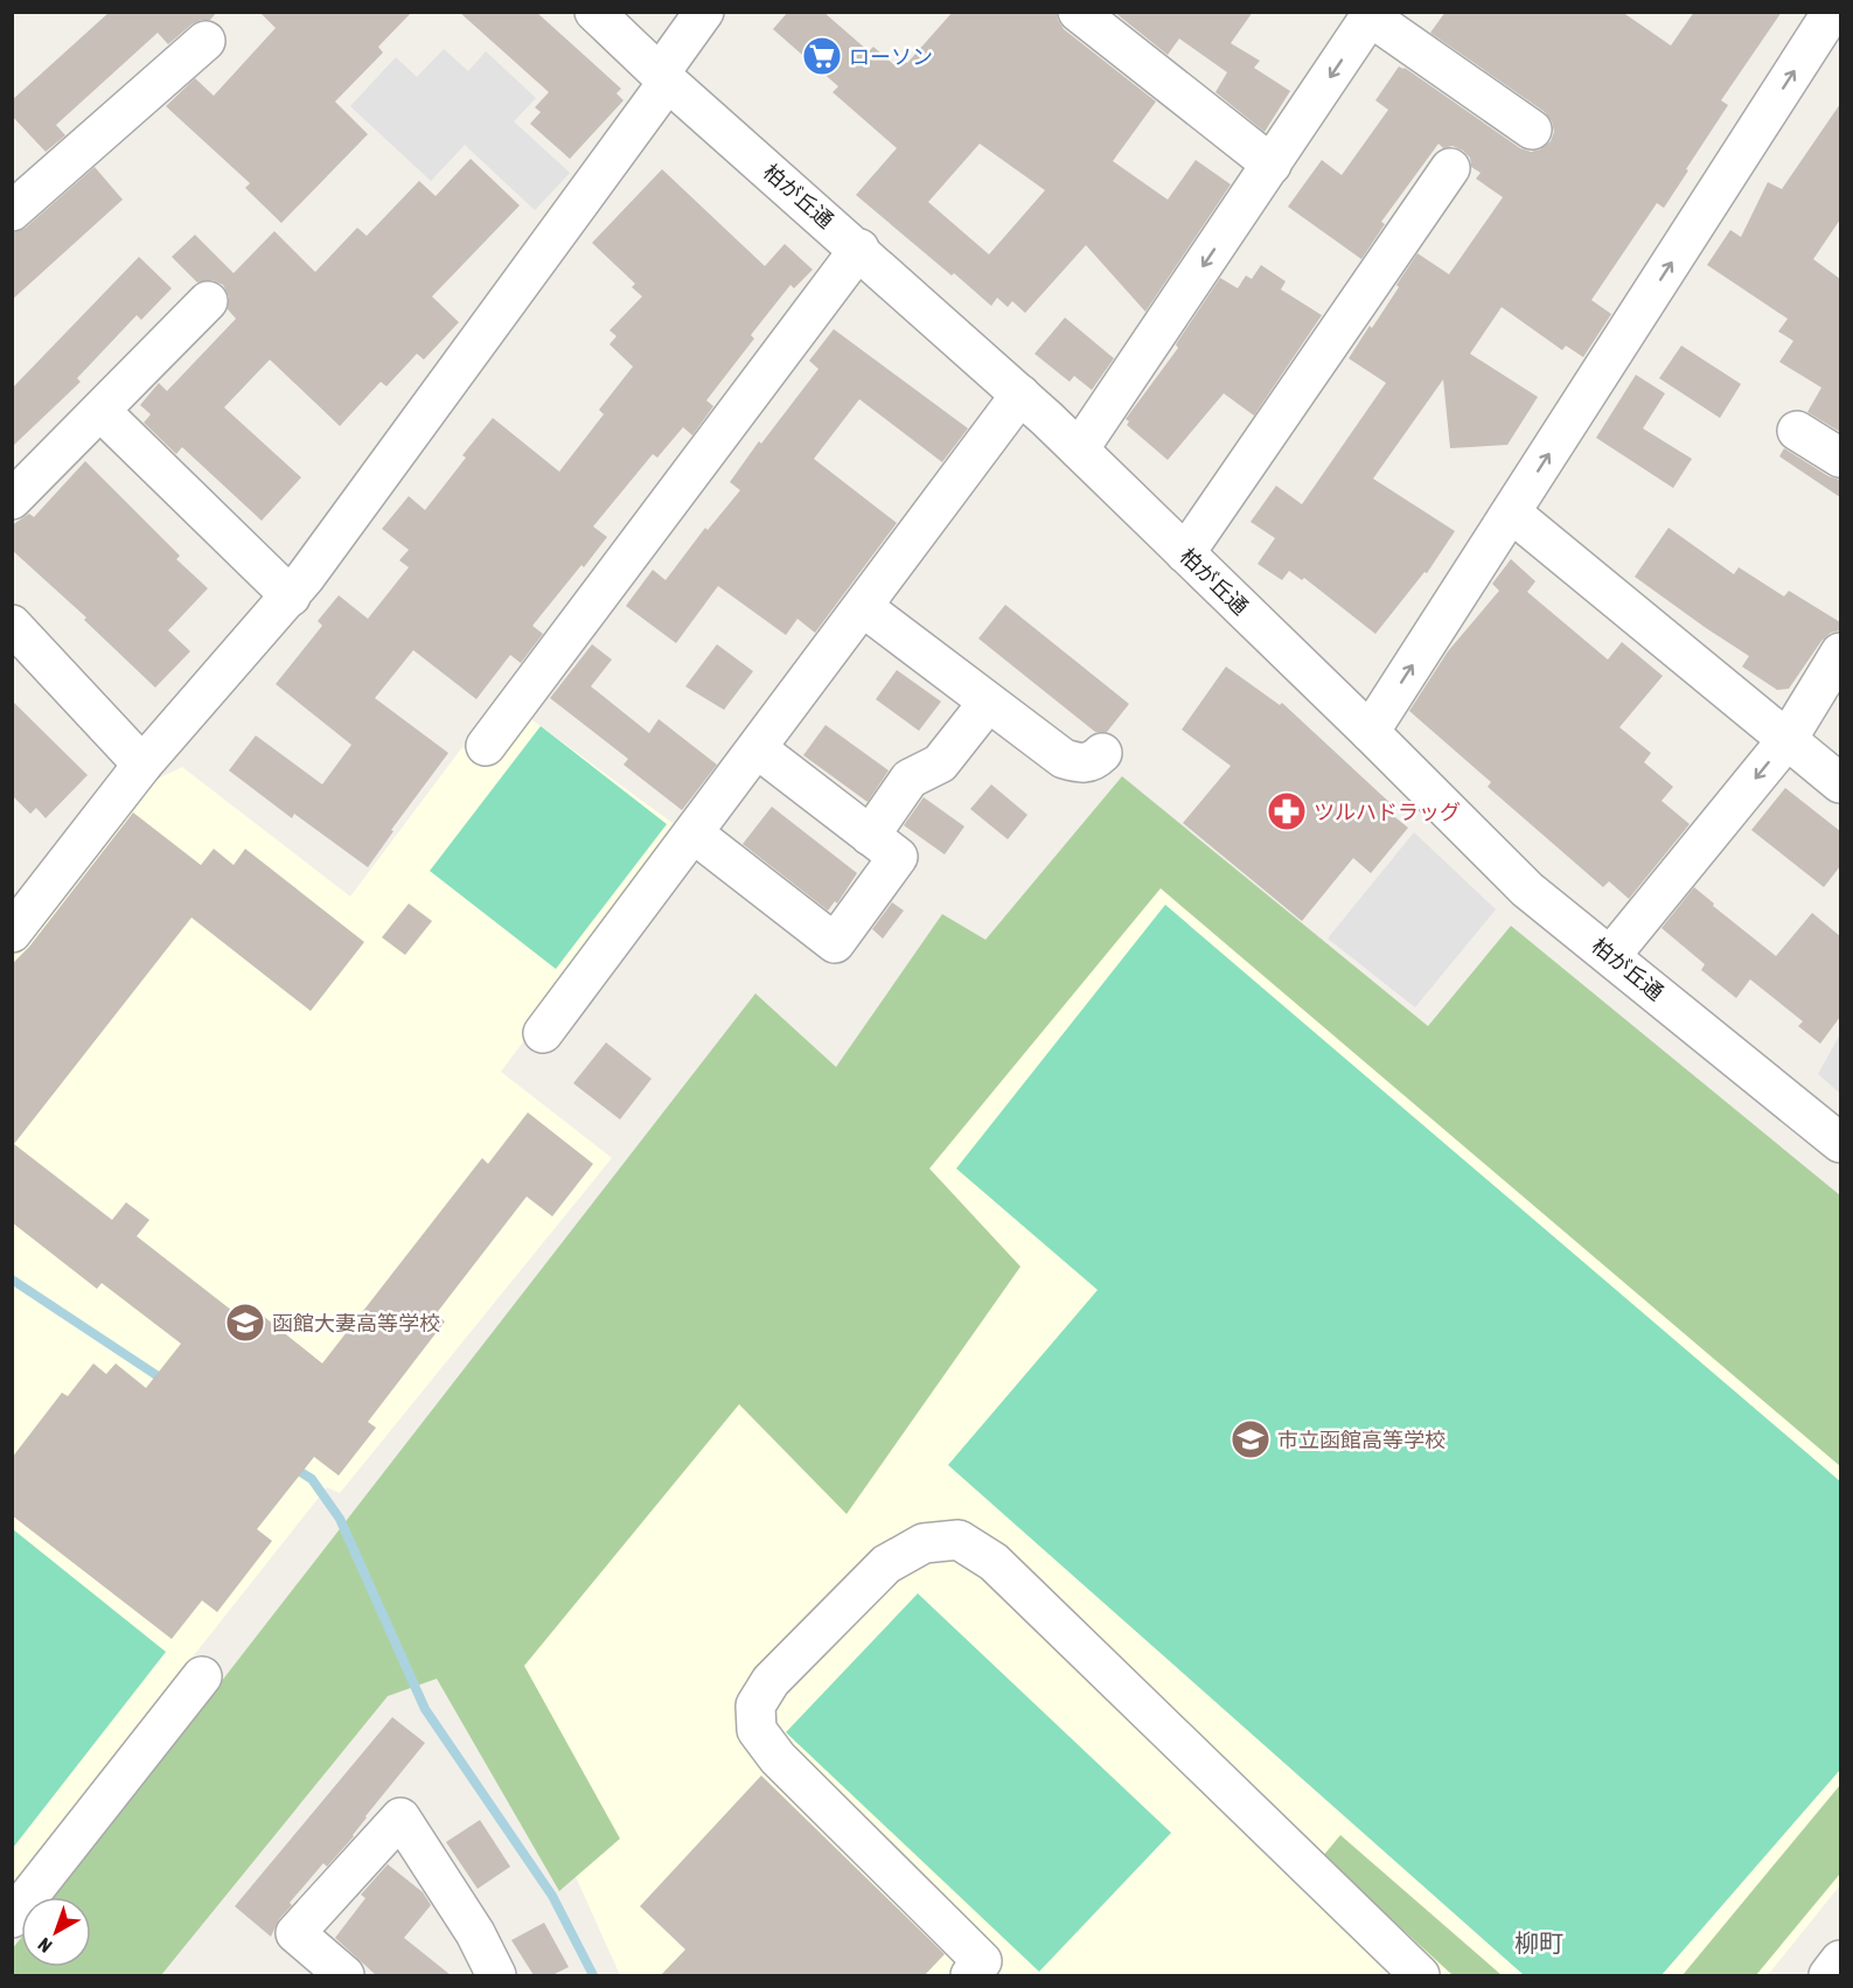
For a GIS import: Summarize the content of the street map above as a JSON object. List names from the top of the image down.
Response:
{
  "streets": {
    "street": ["柏が丘通"]
  },
  "districts": ["柳町"],
  "places": {
    "supermarket": ["ローソン"],
    "pharmacy": ["ツルハドラッグ"],
    "school or university": ["函館大妻高等学校", "市立函館高等学校"]
  },
  "north": "bottom left"
}
